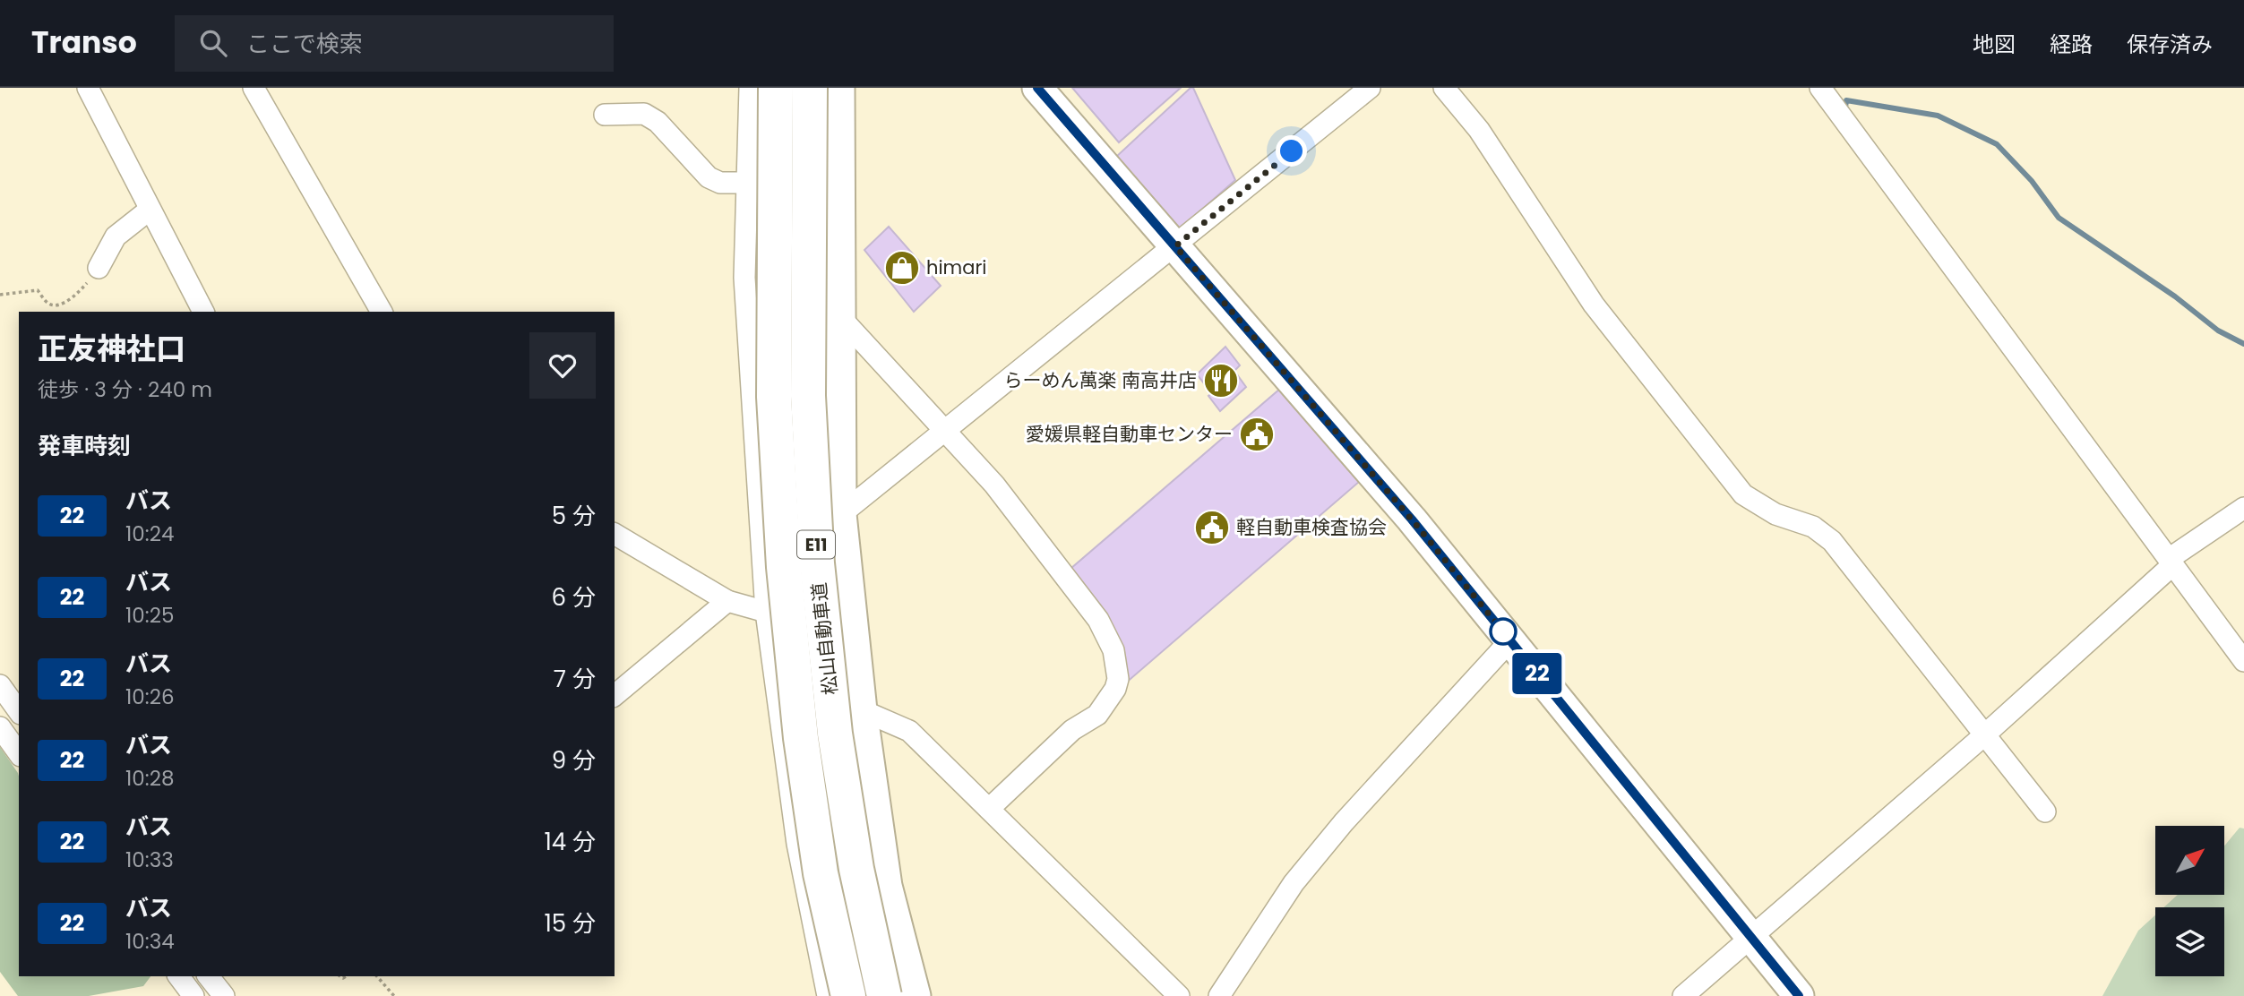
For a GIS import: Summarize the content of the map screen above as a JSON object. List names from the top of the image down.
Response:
{
  "streets": {
    "highway": ["E11", "松山自動車道"]
  },
  "places": {
    "shop": ["himari"],
    "restaurant": ["らーめん萬楽 南高井店"],
    "public building": ["愛媛県軽自動車センター", "軽自動車検査協会"]
  },
  "lines": ["bus line 22"],
  "north": "top right",
  "page": {
    "header": "Transo",
    "search": "ここで検索",
    "nav": ["地図", "経路", "保存済み"],
    "on_map": "22",
    "heading": [
      ["正友神社口", "徒歩 · 3 分 · 240 m"],
      "発車時刻"
    ],
    "list": [
      {
        "mark": "22",
        "name": "バス",
        "note": "10:24",
        "value": "5 分"
      },
      {
        "mark": "22",
        "name": "バス",
        "note": "10:25",
        "value": "6 分"
      },
      {
        "mark": "22",
        "name": "バス",
        "note": "10:26",
        "value": "7 分"
      },
      {
        "mark": "22",
        "name": "バス",
        "note": "10:28",
        "value": "9 分"
      },
      {
        "mark": "22",
        "name": "バス",
        "note": "10:33",
        "value": "14 分"
      },
      {
        "mark": "22",
        "name": "バス",
        "note": "10:34",
        "value": "15 分"
      }
    ]
  }
}
